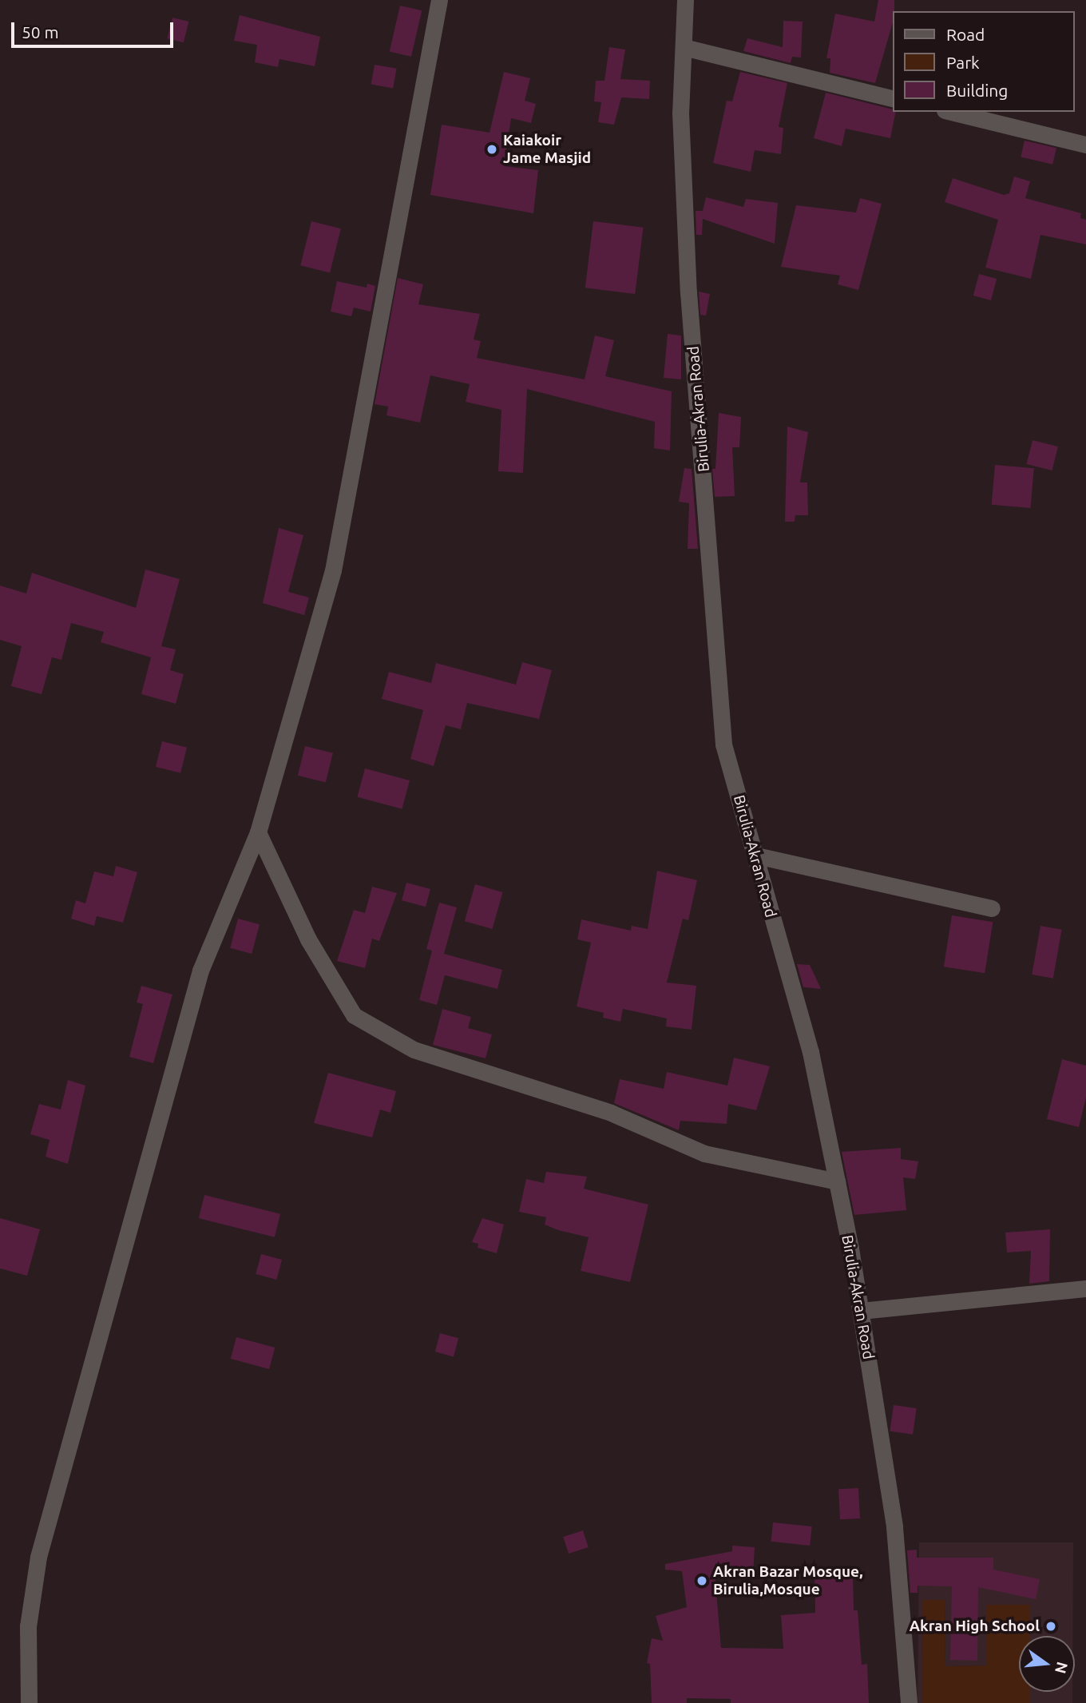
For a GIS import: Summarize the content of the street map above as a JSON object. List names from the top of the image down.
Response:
{
  "streets": {
    "street": ["Birulia-Akran Road"]
  },
  "places": ["Kaiakoir Jame Masjid", "Akran Bazar Mosque, Birulia,Mosque", "Akran High School"],
  "legend": ["Road", "Park", "Building"],
  "scale_bar": "50 m",
  "north": "right"
}
